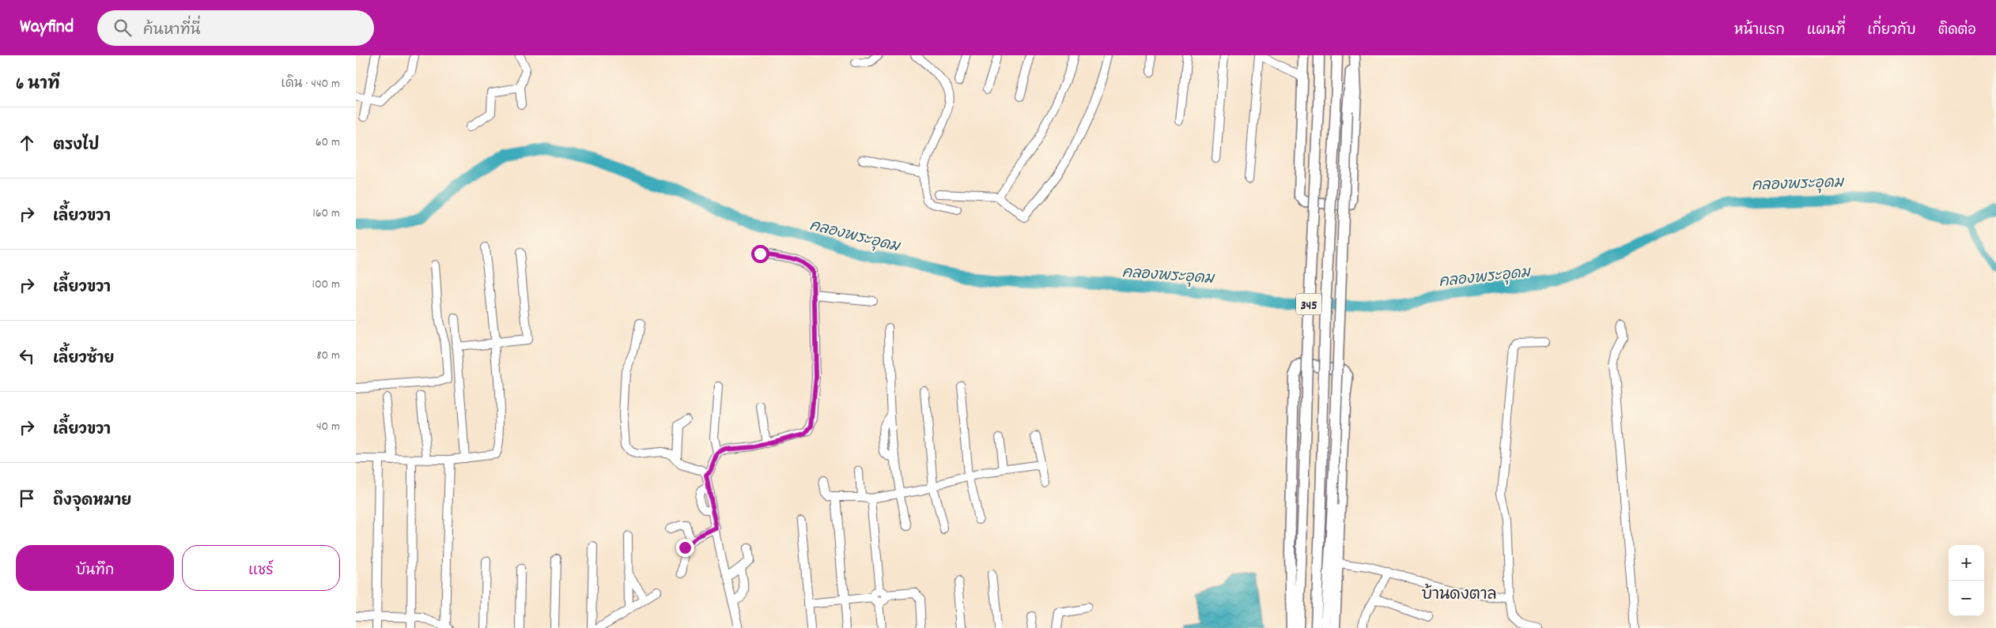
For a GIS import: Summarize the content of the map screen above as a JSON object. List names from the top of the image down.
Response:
{
  "streets": {
    "main road": ["345"]
  },
  "districts": ["บ้านดงตาล"],
  "water": ["คลองพระอุดม"],
  "page": {
    "header": "Wayfind",
    "search": "ค้นหาที่นี่",
    "nav": [
      "หน้าแรก",
      "แผนที่",
      "เกี่ยวกับ",
      "ติดต่อ"
    ],
    "heading": ["6 นาที", "เดิน · 440 m"],
    "list": [
      ["ตรงไป", "60 m"],
      ["เลี้ยวขวา", "160 m"],
      ["เลี้ยวขวา", "100 m"],
      ["เลี้ยวซ้าย", "80 m"],
      ["เลี้ยวขวา", "40 m"],
      "ถึงจุดหมาย"
    ],
    "buttons": ["บันทึก", "แชร์"],
    "map_buttons": ["+", "−"]
  }
}
